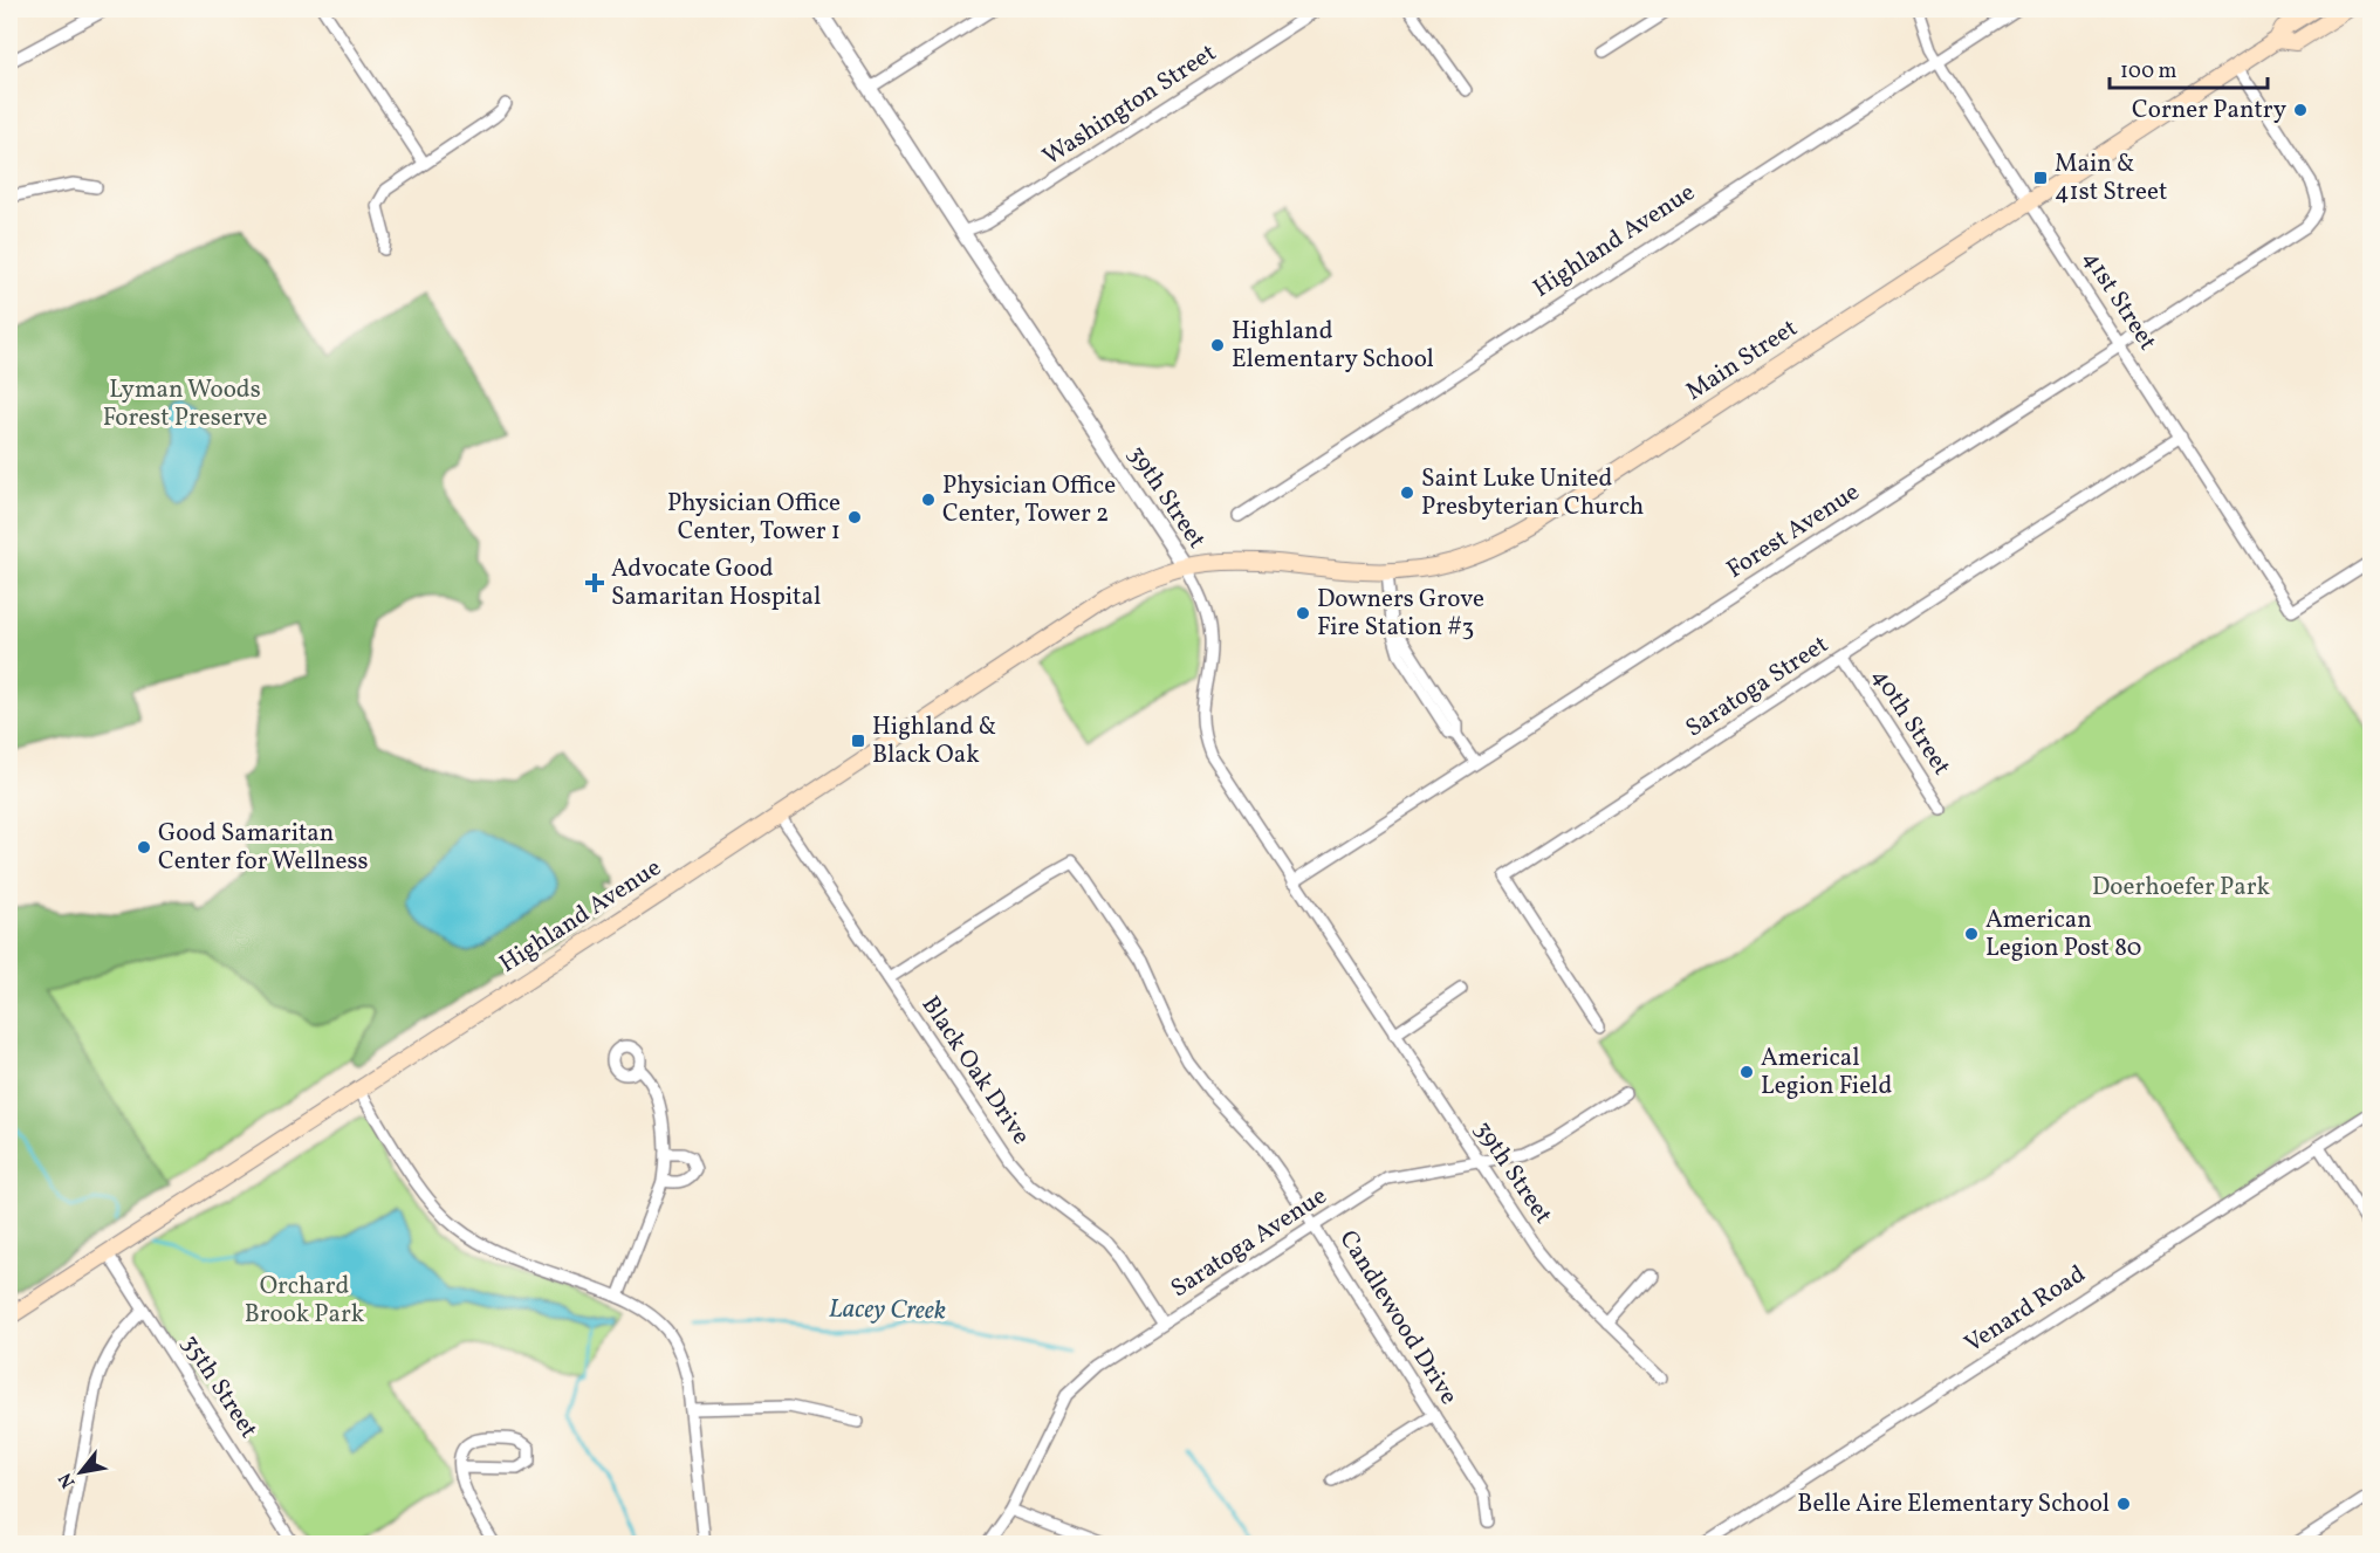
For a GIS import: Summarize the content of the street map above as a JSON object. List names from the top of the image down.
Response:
{
  "streets": {
    "main road": ["Highland Avenue", "Main Street"],
    "street": [
      "Washington Street",
      "41st Street",
      "39th Street",
      "Forest Avenue",
      "Saratoga Street",
      "40th Street",
      "Black Oak Drive",
      "Saratoga Avenue",
      "Venard Road",
      "Candlewood Drive",
      "35th Street"
    ]
  },
  "crossings": [
    ["Washington Street", "39th Street"],
    ["Highland Avenue", "41st Street"],
    ["Highland Avenue", "Main Street"],
    ["Highland Avenue", "39th Street"],
    ["Highland Avenue", "Black Oak Drive"],
    ["Highland Avenue", "35th Street"],
    ["41st Street", "Main Street"],
    ["41st Street", "Forest Avenue"],
    ["41st Street", "Saratoga Street"],
    ["Main Street", "39th Street"],
    ["Main Street", "Forest Avenue"],
    ["39th Street", "Forest Avenue"],
    ["39th Street", "Saratoga Avenue"],
    ["Saratoga Street", "40th Street"],
    ["Black Oak Drive", "Saratoga Avenue"],
    ["Black Oak Drive", "Candlewood Drive"],
    ["Saratoga Avenue", "Candlewood Drive"]
  ],
  "water": ["Lacey Creek"],
  "parks": ["Lyman Woods Forest Preserve", "Doerhoefer Park", "Orchard Brook Park"],
  "places": {
    "other": [
      "Corner Pantry",
      "Highland Elementary School",
      "Saint Luke United Presbyterian Church",
      "Physician Office Center, Tower 2",
      "Physician Office Center, Tower 1",
      "Downers Grove Fire Station #3",
      "Good Samaritan Center for Wellness",
      "American Legion Post 80",
      "Americal Legion Field",
      "Belle Aire Elementary School"
    ],
    "transit": ["Main & 41st Street", "Highland & Black Oak"],
    "health": ["Advocate Good Samaritan Hospital"]
  },
  "scale_bar": "100 m",
  "north": "bottom left"
}
